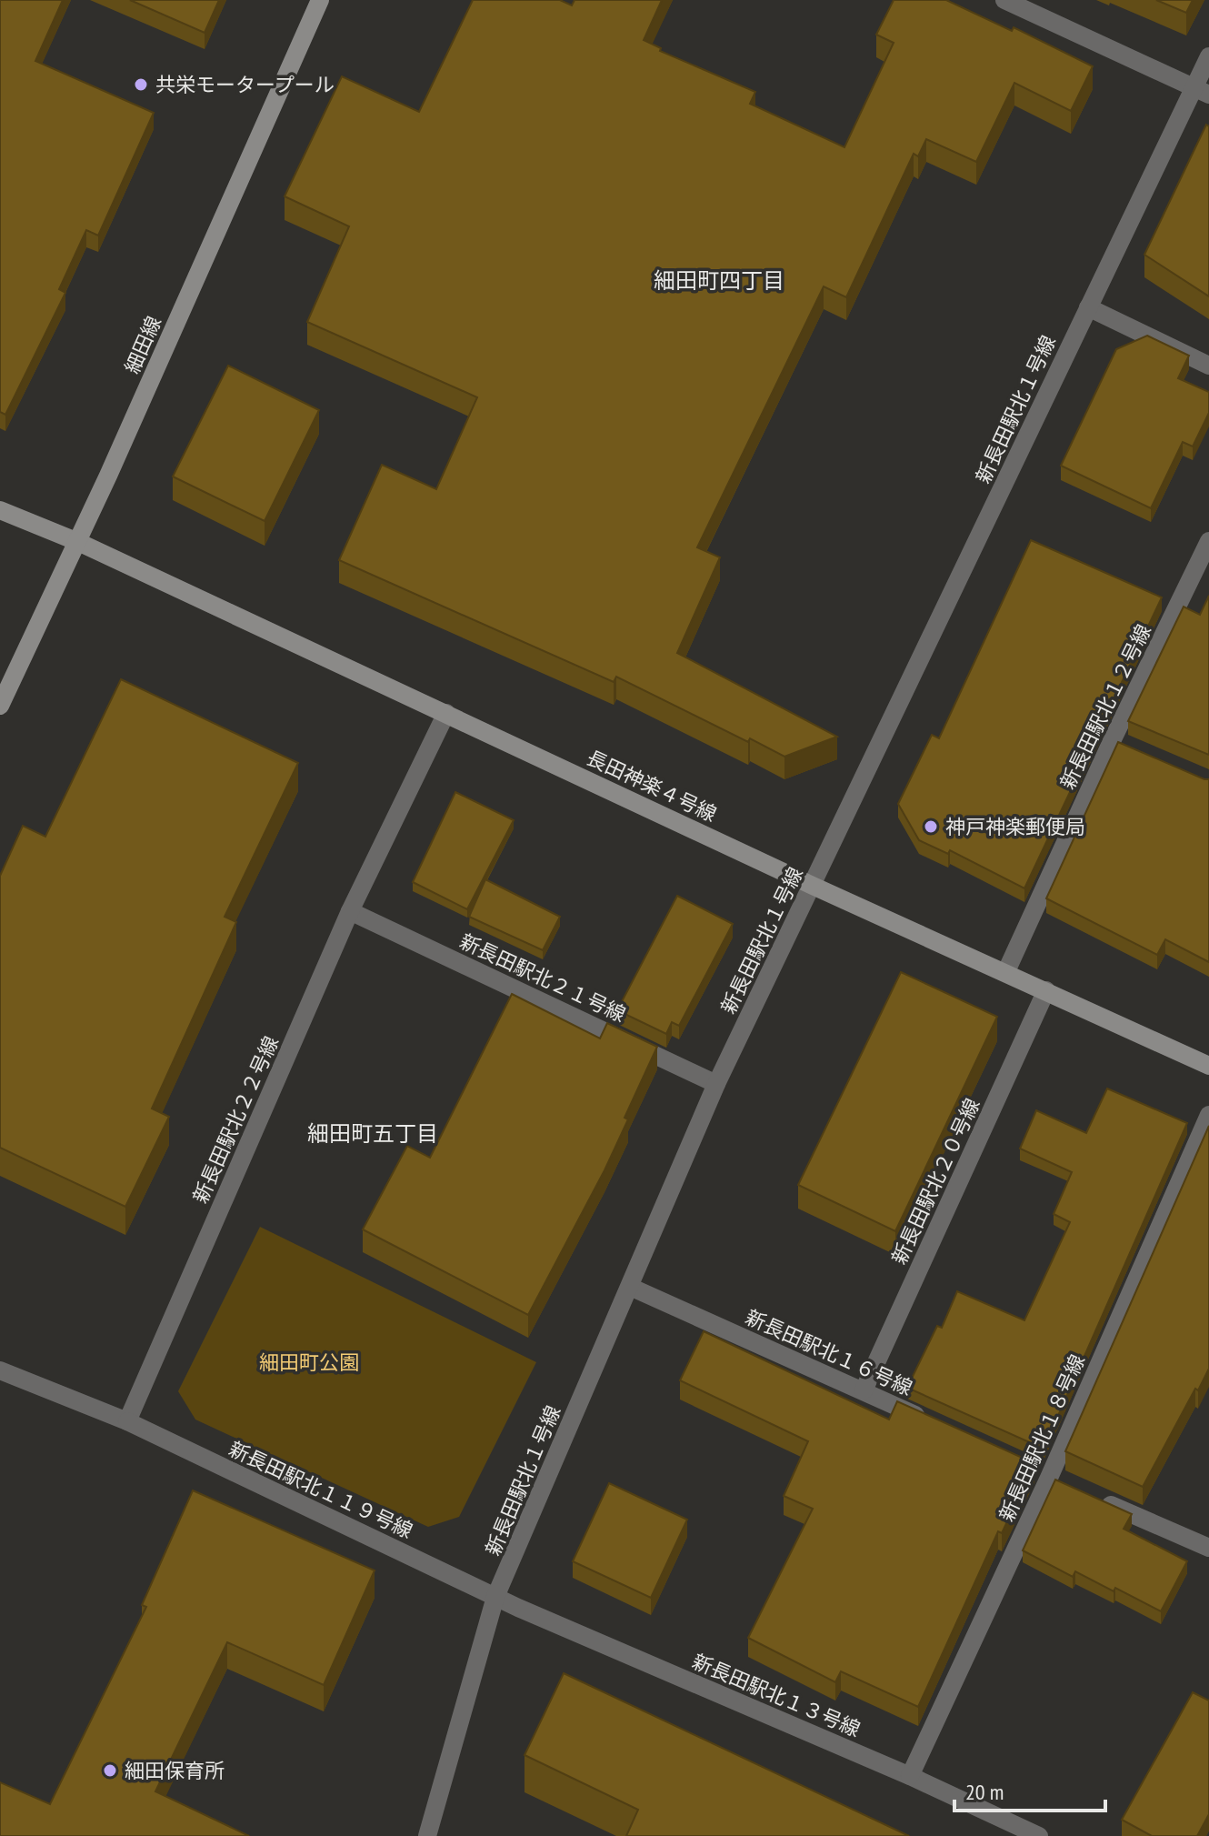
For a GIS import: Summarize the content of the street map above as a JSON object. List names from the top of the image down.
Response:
{
  "streets": {
    "street": [
      "細田線",
      "新長田駅北１号線",
      "新長田駅北１２号線",
      "長田神楽４号線",
      "新長田駅北２１号線",
      "新長田駅北２２号線",
      "新長田駅北２０号線",
      "新長田駅北１６号線",
      "新長田駅北１８号線",
      "新長田駅北１１９号線",
      "新長田駅北１３号線"
    ]
  },
  "crossings": [
    ["細田線", "長田神楽４号線"],
    ["新長田駅北１号線", "長田神楽４号線"],
    ["新長田駅北１号線", "新長田駅北２１号線"],
    ["新長田駅北１号線", "新長田駅北１６号線"],
    ["新長田駅北１号線", "新長田駅北１１９号線"],
    ["新長田駅北１号線", "新長田駅北１３号線"],
    ["新長田駅北１２号線", "長田神楽４号線"],
    ["長田神楽４号線", "新長田駅北２２号線"],
    ["長田神楽４号線", "新長田駅北２０号線"],
    ["新長田駅北２１号線", "新長田駅北２２号線"],
    ["新長田駅北２２号線", "新長田駅北１１９号線"],
    ["新長田駅北２０号線", "新長田駅北１６号線"],
    ["新長田駅北１８号線", "新長田駅北１３号線"],
    ["新長田駅北１１９号線", "新長田駅北１３号線"]
  ],
  "districts": ["細田町四丁目", "細田町五丁目"],
  "parks": ["細田町公園"],
  "places": ["共栄モータープール", "神戸神楽郵便局", "細田保育所"],
  "scale_bar": "20 m"
}
